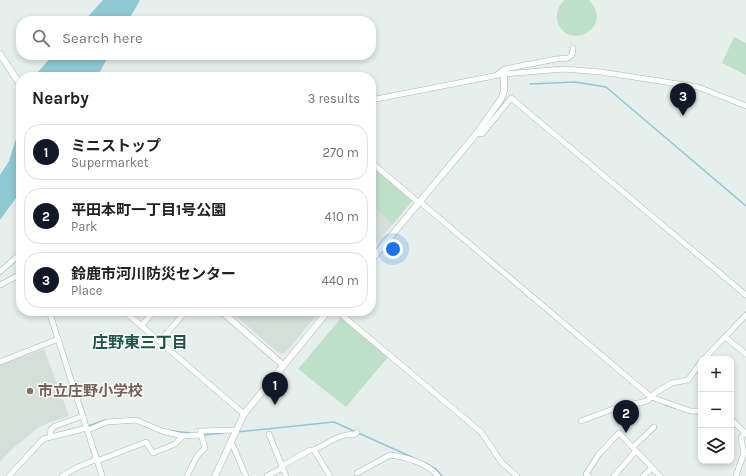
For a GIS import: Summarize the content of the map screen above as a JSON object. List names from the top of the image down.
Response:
{
  "districts": ["庄野東三丁目"],
  "places": ["市立庄野小学校"],
  "page": {
    "search": "Search here",
    "heading": ["Nearby", "3 results"],
    "pins": ["3", "1", "2"],
    "list": [
      {
        "mark": "1",
        "name": "ミニストップ",
        "note": "Supermarket",
        "value": "270 m"
      },
      {
        "mark": "2",
        "name": "平田本町一丁目1号公園",
        "note": "Park",
        "value": "410 m"
      },
      {
        "mark": "3",
        "name": "鈴鹿市河川防災センター",
        "note": "Place",
        "value": "440 m"
      }
    ],
    "map_buttons": ["+", "−"]
  }
}
